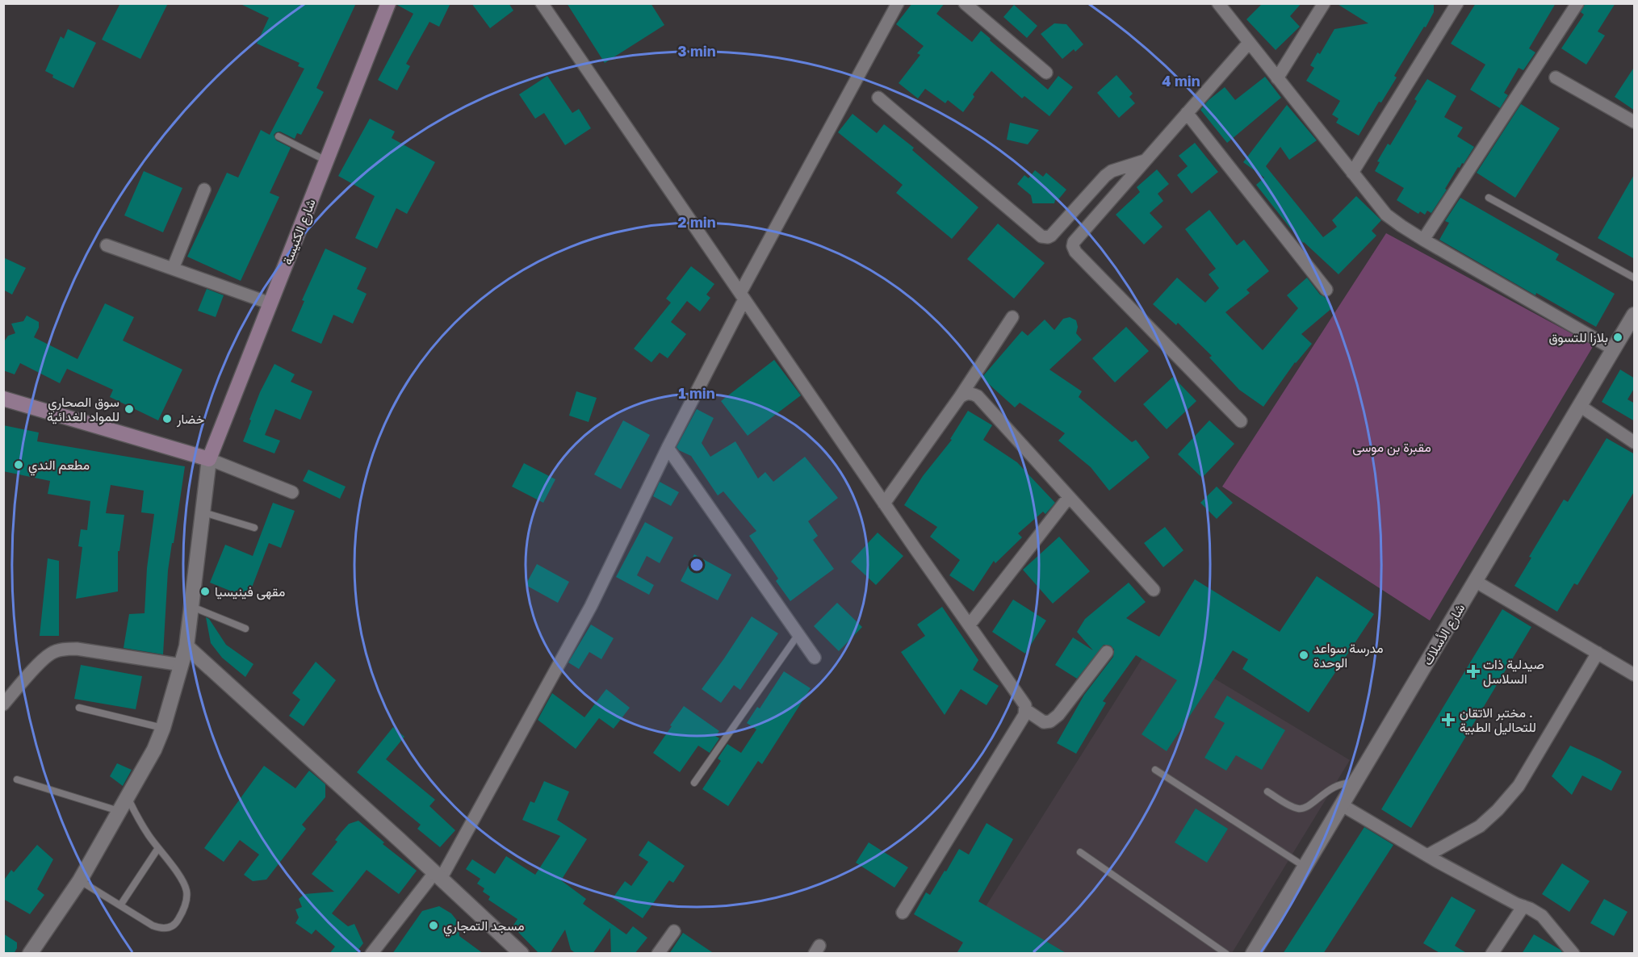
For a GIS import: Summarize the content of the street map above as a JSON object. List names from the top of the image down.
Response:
{
  "streets": {
    "main road": ["شارع الكنيسة"],
    "street": ["شارع الأسلاك"]
  },
  "parks": ["مقبرة بن موسى"],
  "places": {
    "other": [
      "بلازا للتسوق",
      "سوق الصحاري للمواد الغدائية",
      "خضار",
      "مطعم الندي",
      "مقهى فينيسيا",
      "مدرسة سواعد الوحدة",
      "مسجد التمجاري"
    ],
    "health": ["صيدلية ذات السلاسل", "مختبر اﻻتقان . للتحاليل الطبية"]
  },
  "rings": [
    "3 min",
    "4 min",
    "2 min",
    "1 min"
  ]
}
